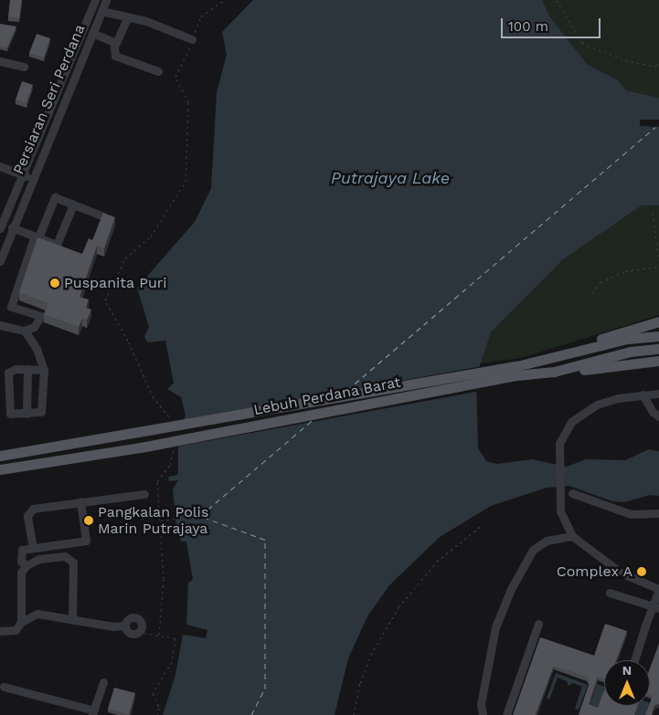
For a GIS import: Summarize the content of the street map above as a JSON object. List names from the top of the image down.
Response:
{
  "streets": {
    "main road": ["Lebuh Perdana Barat"],
    "street": ["Persiaran Seri Perdana"]
  },
  "water": ["Putrajaya Lake"],
  "places": ["Puspanita Puri", "Pangkalan Polis Marin Putrajaya", "Complex A"],
  "scale_bar": "100 m",
  "north": "top"
}
